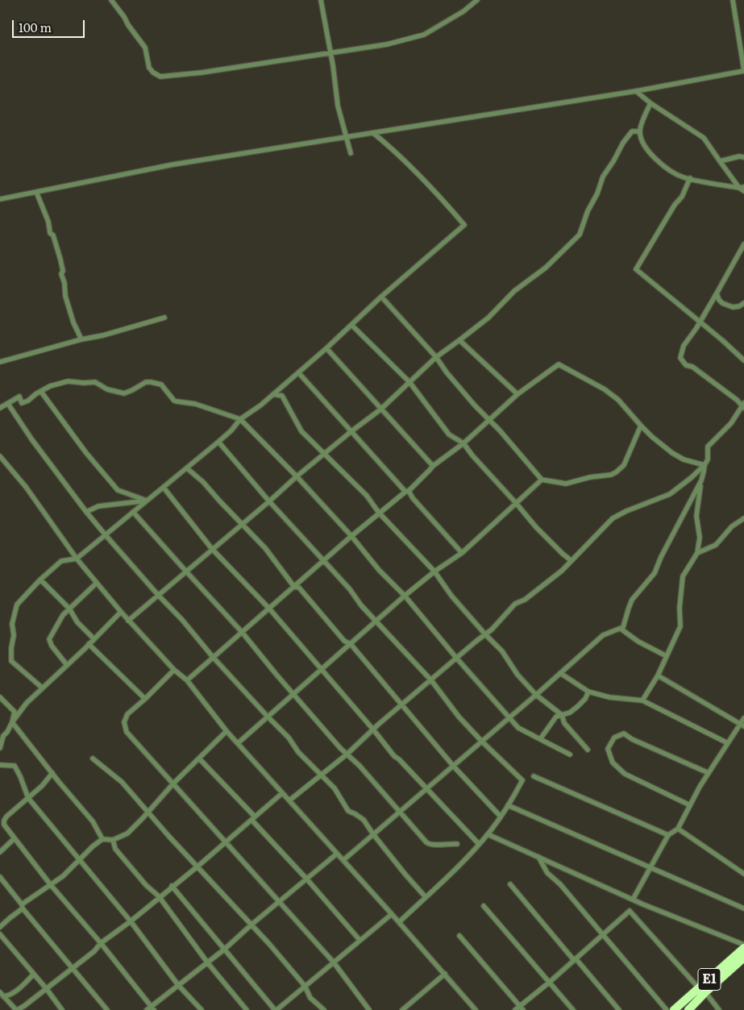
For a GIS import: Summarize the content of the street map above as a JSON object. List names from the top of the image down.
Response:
{
  "streets": {
    "highway": ["E1"]
  },
  "scale_bar": "100 m"
}
